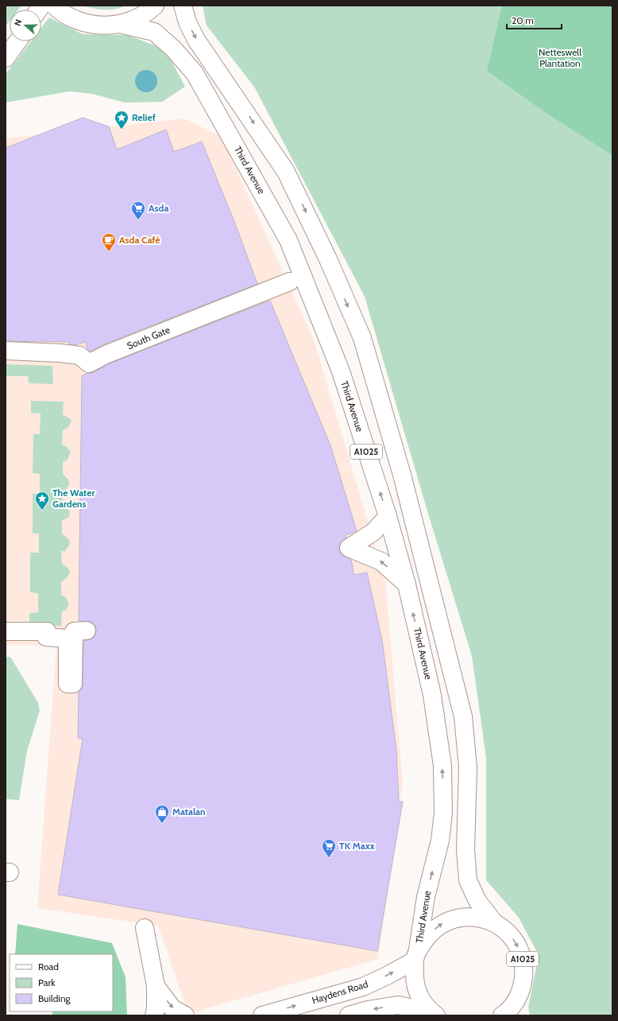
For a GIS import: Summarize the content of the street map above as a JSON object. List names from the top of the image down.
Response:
{
  "streets": {
    "main road": [
      "Third Avenue",
      "South Gate",
      "A1025",
      "Haydens Road"
    ]
  },
  "crossings": [
    ["Third Avenue", "A1025"],
    ["Third Avenue", "Haydens Road"],
    ["A1025", "Haydens Road"]
  ],
  "parks": ["Netteswell Plantation"],
  "places": {
    "place": ["Relief", "The Water Gardens"],
    "supermarket": ["Asda", "TK Maxx"],
    "cafe": ["Asda Café"],
    "shop": ["Matalan"]
  },
  "legend": ["Road", "Park", "Building"],
  "scale_bar": "20 m",
  "north": "left"
}
